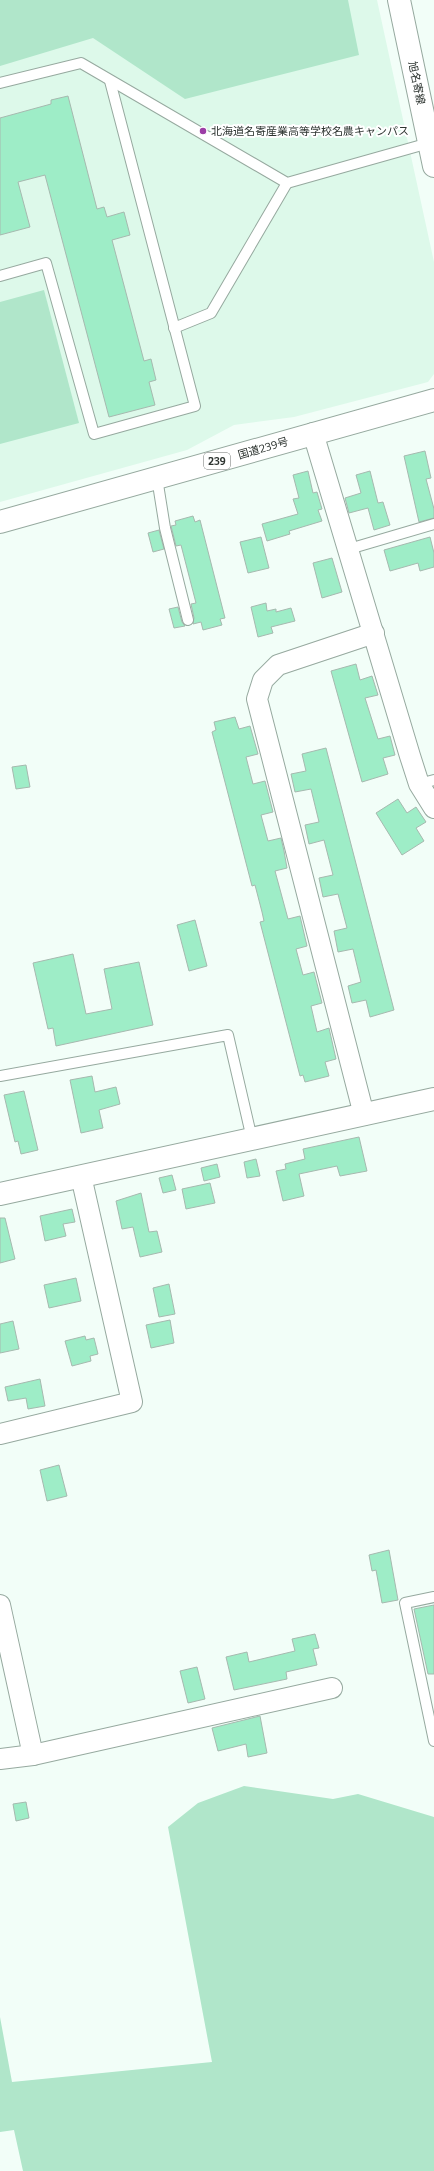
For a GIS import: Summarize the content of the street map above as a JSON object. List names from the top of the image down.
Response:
{
  "streets": {
    "main road": ["旭名寄線", "国道239号", "239"]
  },
  "places": ["北海道名寄産業高等学校名農キャンパス"]
}
